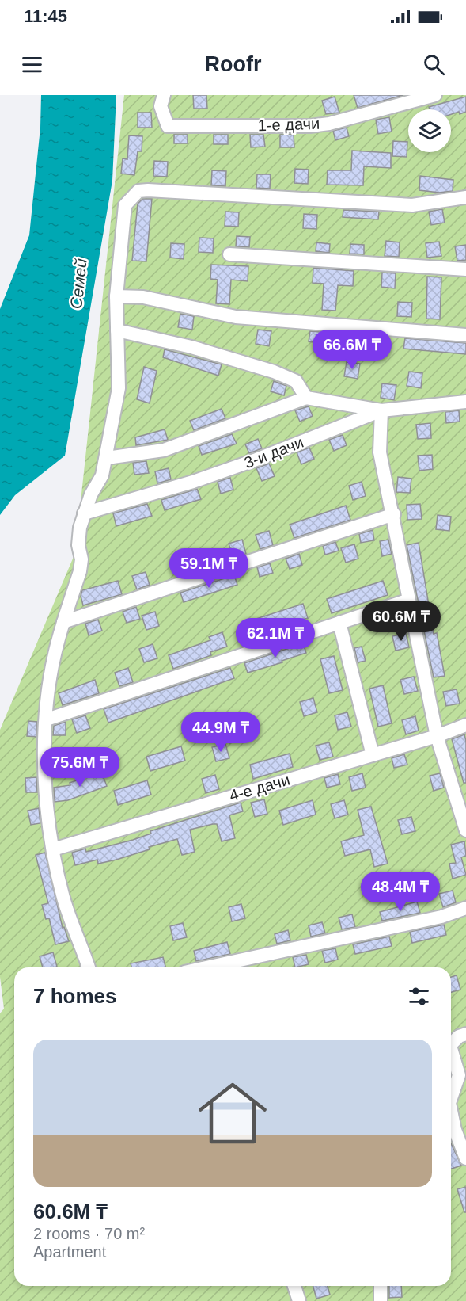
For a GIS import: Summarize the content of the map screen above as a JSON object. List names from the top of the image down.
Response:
{
  "streets": {
    "street": ["1-е дачи", "3-и дачи", "4-е дачи"]
  },
  "water": ["Семей"],
  "page": {
    "status": "11:45",
    "header": "Roofr",
    "price": [
      "66.6M ₸",
      "59.1M ₸",
      "60.6M ₸",
      "62.1M ₸",
      "44.9M ₸",
      "75.6M ₸",
      "48.4M ₸"
    ],
    "heading": "7 homes",
    "list": [
      {
        "name": "60.6M ₸",
        "note": "2 rooms · 70 m² · Apartment"
      }
    ]
  }
}
